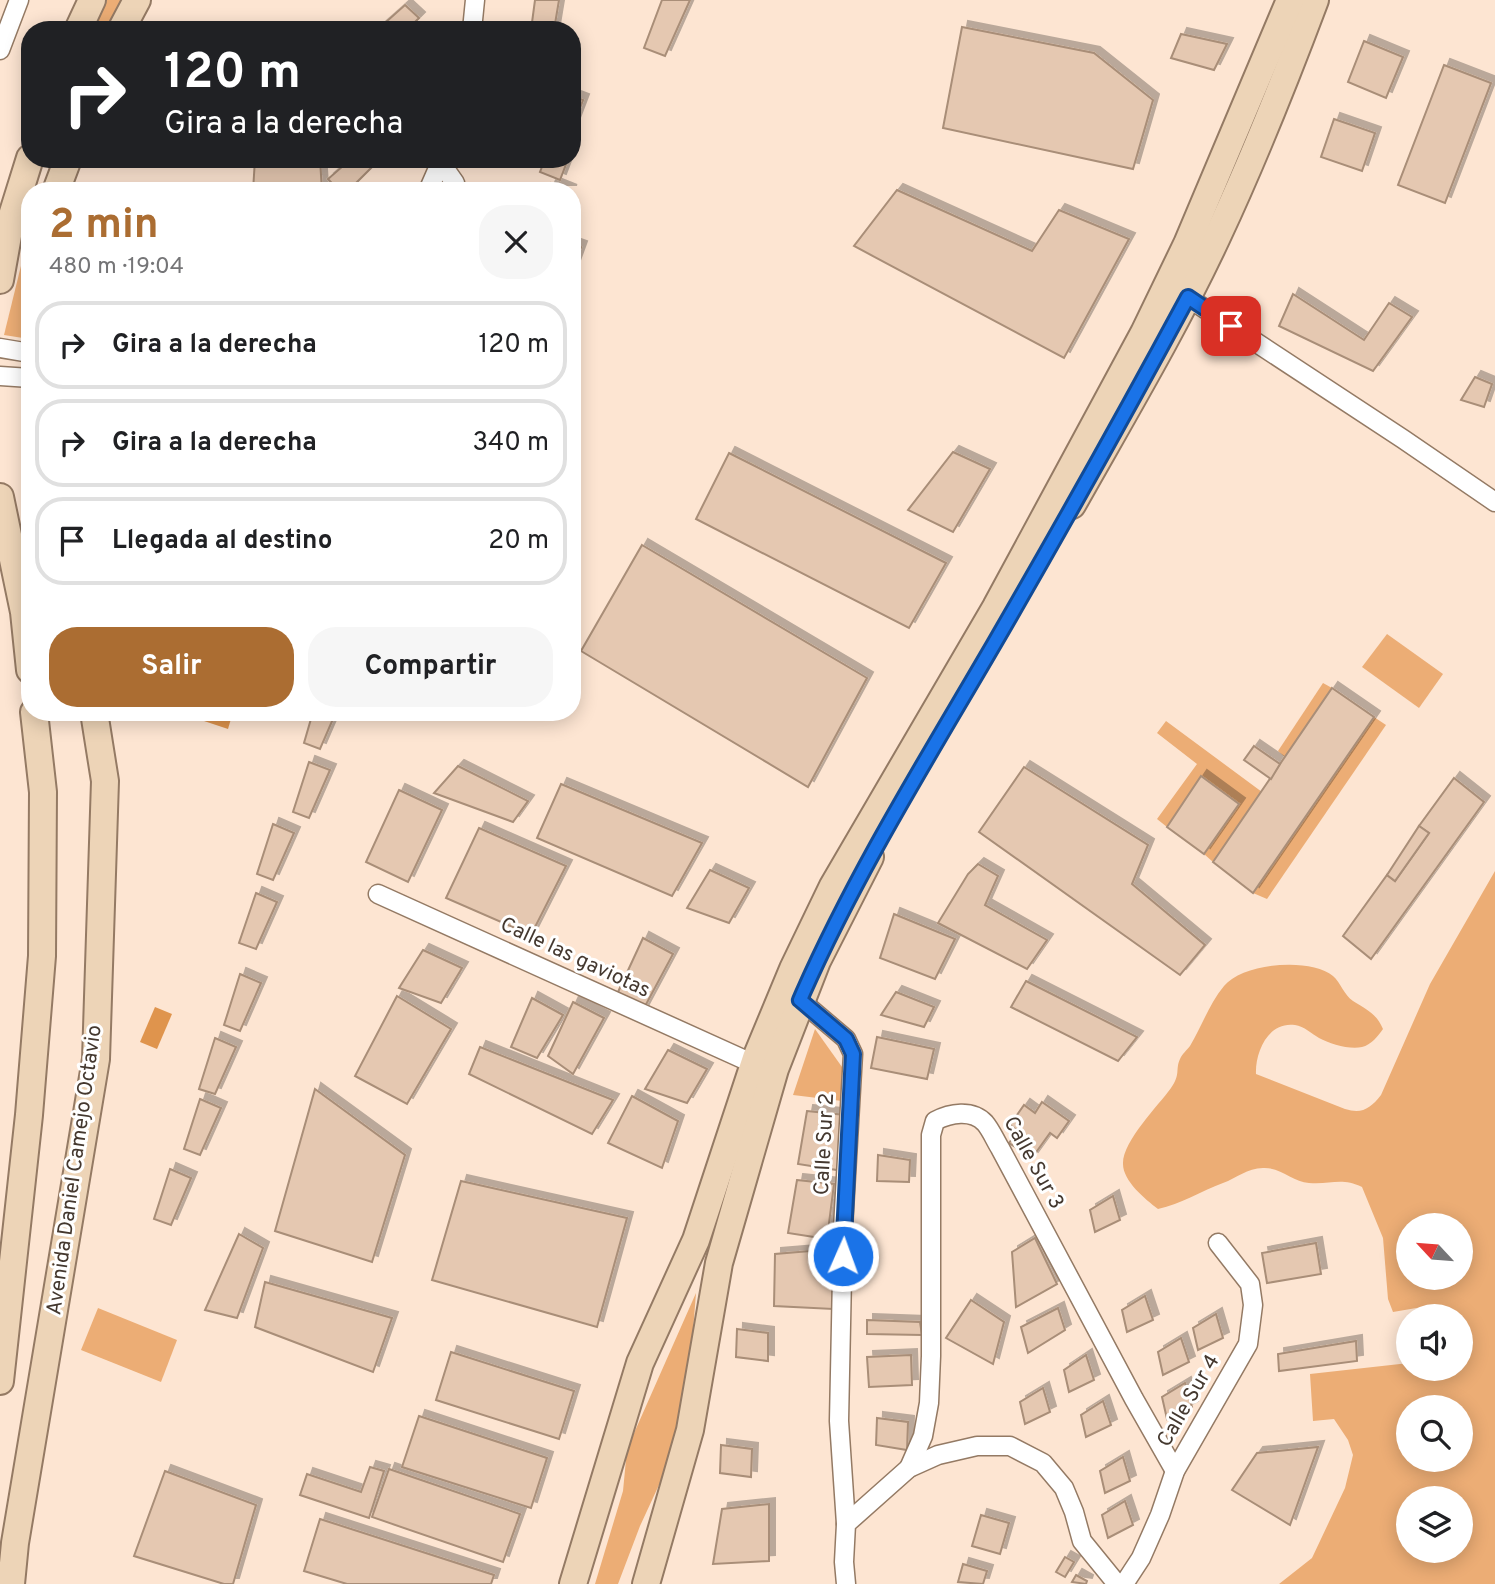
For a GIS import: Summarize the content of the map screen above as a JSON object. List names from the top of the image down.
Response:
{
  "streets": {
    "main road": ["Avenida Daniel Camejo Octavio"],
    "street": [
      "Calle las gaviotas",
      "Calle Sur 2",
      "Calle Sur 3",
      "Calle Sur 4"
    ]
  },
  "crossings": [
    ["Calle Sur 3", "Calle Sur 4"]
  ],
  "north": "top left",
  "page": {
    "turn": ["120 m", "Gira a la derecha"],
    "heading": ["2 min", "480 m · 19:04"],
    "list": [
      {
        "name": "Gira a la derecha",
        "value": "120 m"
      },
      {
        "name": "Gira a la derecha",
        "value": "340 m"
      },
      {
        "name": "Llegada al destino",
        "value": "20 m"
      }
    ],
    "buttons": ["Salir", "Compartir"]
  }
}
